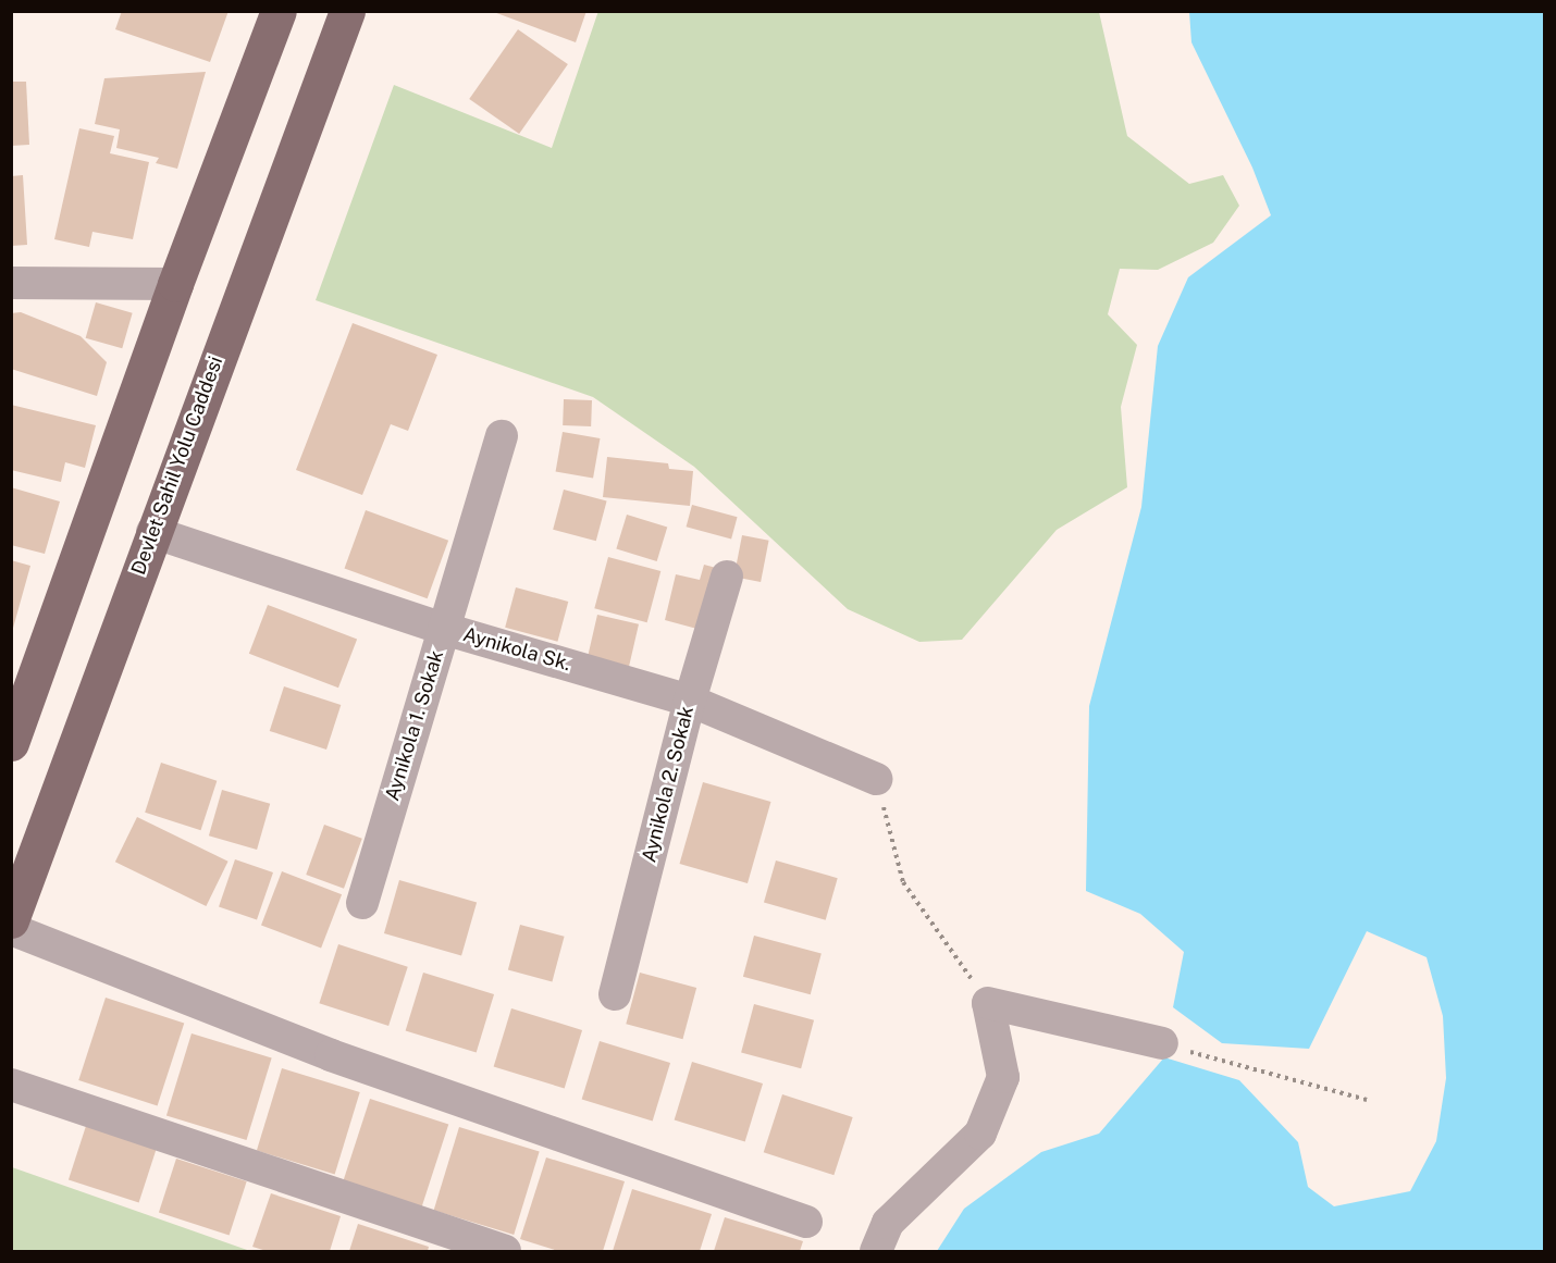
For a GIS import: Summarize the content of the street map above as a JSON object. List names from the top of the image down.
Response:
{
  "streets": {
    "main road": ["Devlet Sahil Yolu Caddesi"],
    "street": ["Aynikola Sk.", "Aynikola 1. Sokak", "Aynikola 2. Sokak"]
  },
  "crossings": [
    ["Devlet Sahil Yolu Caddesi", "Aynikola Sk."],
    ["Aynikola Sk.", "Aynikola 1. Sokak"],
    ["Aynikola Sk.", "Aynikola 2. Sokak"]
  ]
}
